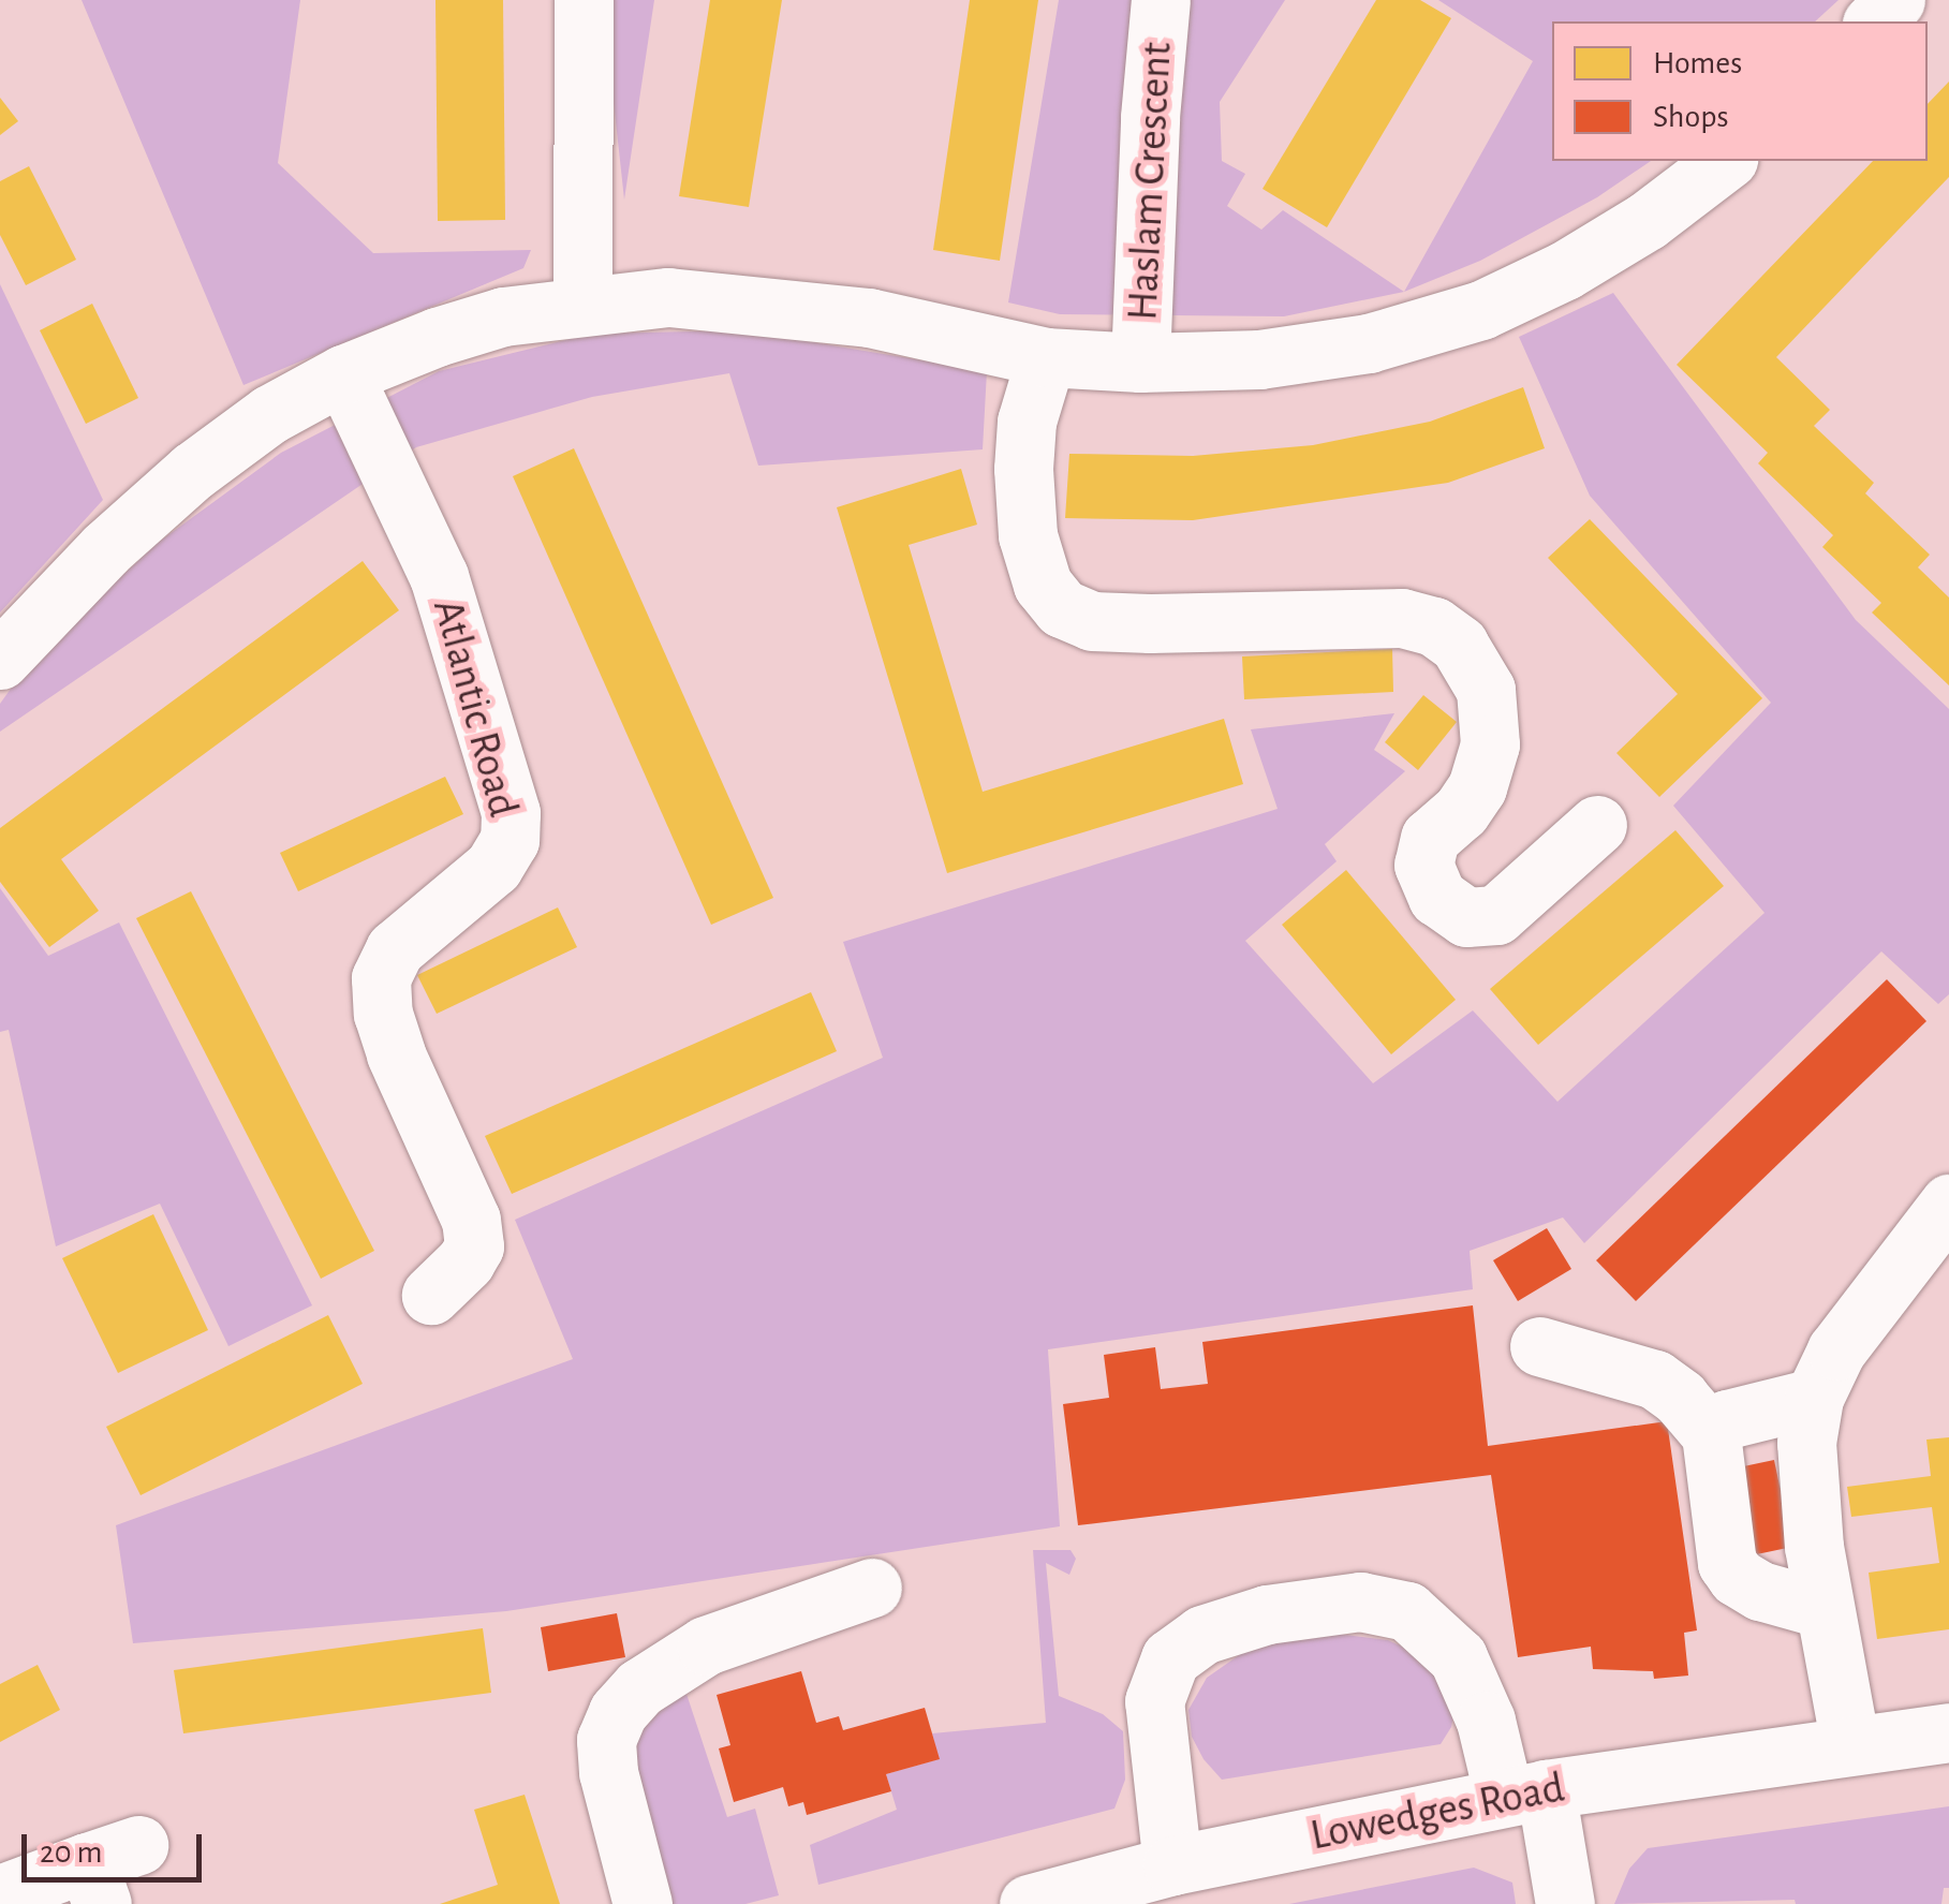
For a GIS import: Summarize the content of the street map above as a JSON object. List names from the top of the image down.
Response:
{
  "streets": {
    "street": ["Haslam Crescent", "Atlantic Road", "Lowedges Road"]
  },
  "legend": ["Homes", "Shops"],
  "scale_bar": "20 m"
}
